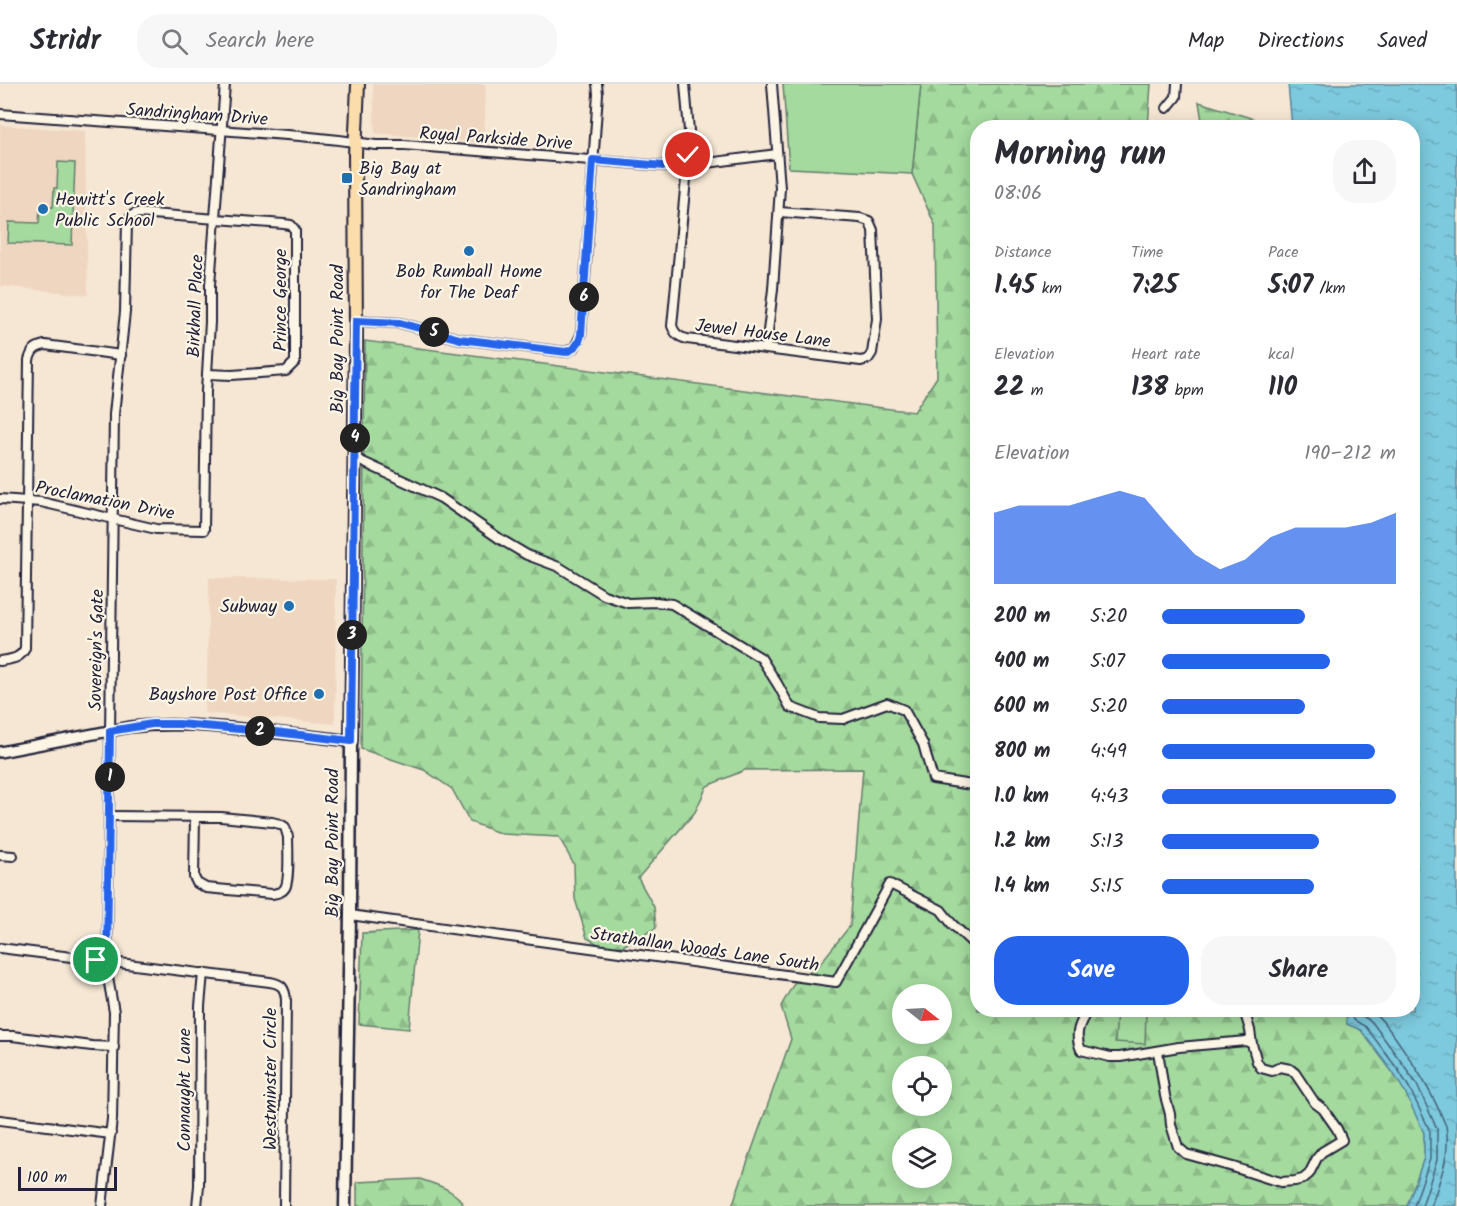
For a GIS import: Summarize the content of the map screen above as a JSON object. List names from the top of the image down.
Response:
{
  "streets": {
    "main road": ["Big Bay Point Road"],
    "street": [
      "Sandringham Drive",
      "Royal Parkside Drive",
      "Prince George",
      "Birkhall Place",
      "Jewel House Lane",
      "Proclamation Drive",
      "Sovereign's Gate",
      "Strathallan Woods Lane South",
      "Westminster Circle",
      "Connaught Lane"
    ]
  },
  "crossings": [
    ["Sandringham Drive", "Royal Parkside Drive"],
    ["Sandringham Drive", "Birkhall Place"],
    ["Sandringham Drive", "Big Bay Point Road"],
    ["Royal Parkside Drive", "Jewel House Lane"],
    ["Royal Parkside Drive", "Big Bay Point Road"],
    ["Prince George", "Birkhall Place"],
    ["Prince George", "Sovereign's Gate"],
    ["Birkhall Place", "Proclamation Drive"],
    ["Birkhall Place", "Sovereign's Gate"],
    ["Big Bay Point Road", "Strathallan Woods Lane South"],
    ["Proclamation Drive", "Sovereign's Gate"],
    ["Sovereign's Gate", "Westminster Circle"],
    ["Westminster Circle", "Connaught Lane"]
  ],
  "places": {
    "transit": ["Big Bay at Sandringham"],
    "other": [
      "Hewitt's Creek Public School",
      "Bob Rumball Home for The Deaf",
      "Subway",
      "Bayshore Post Office"
    ]
  },
  "scale_bar": "100 m",
  "north": "right",
  "page": {
    "header": "Stridr",
    "search": "Search here",
    "nav": ["Map", "Directions", "Saved"],
    "heading": ["Morning run", "08:06"],
    "stats": [
      ["Distance", "1.45 km"],
      ["Time", "7:25"],
      ["Pace", "5:07 /km"],
      ["Elevation", "22 m"],
      ["Heart rate", "138 bpm"],
      ["kcal", "110"]
    ],
    "pins": [
      "6",
      "5",
      "4",
      "3",
      "2",
      "1"
    ],
    "chart": ["Elevation", "190–212 m"],
    "list": [
      {
        "name": "200 m",
        "note": "5:20"
      },
      {
        "name": "400 m",
        "note": "5:07"
      },
      {
        "name": "600 m",
        "note": "5:20"
      },
      {
        "name": "800 m",
        "note": "4:49"
      },
      {
        "name": "1.0 km",
        "note": "4:43"
      },
      {
        "name": "1.2 km",
        "note": "5:13"
      },
      {
        "name": "1.4 km",
        "note": "5:15"
      }
    ],
    "buttons": ["Save", "Share"],
    "scale": "100 m"
  }
}
